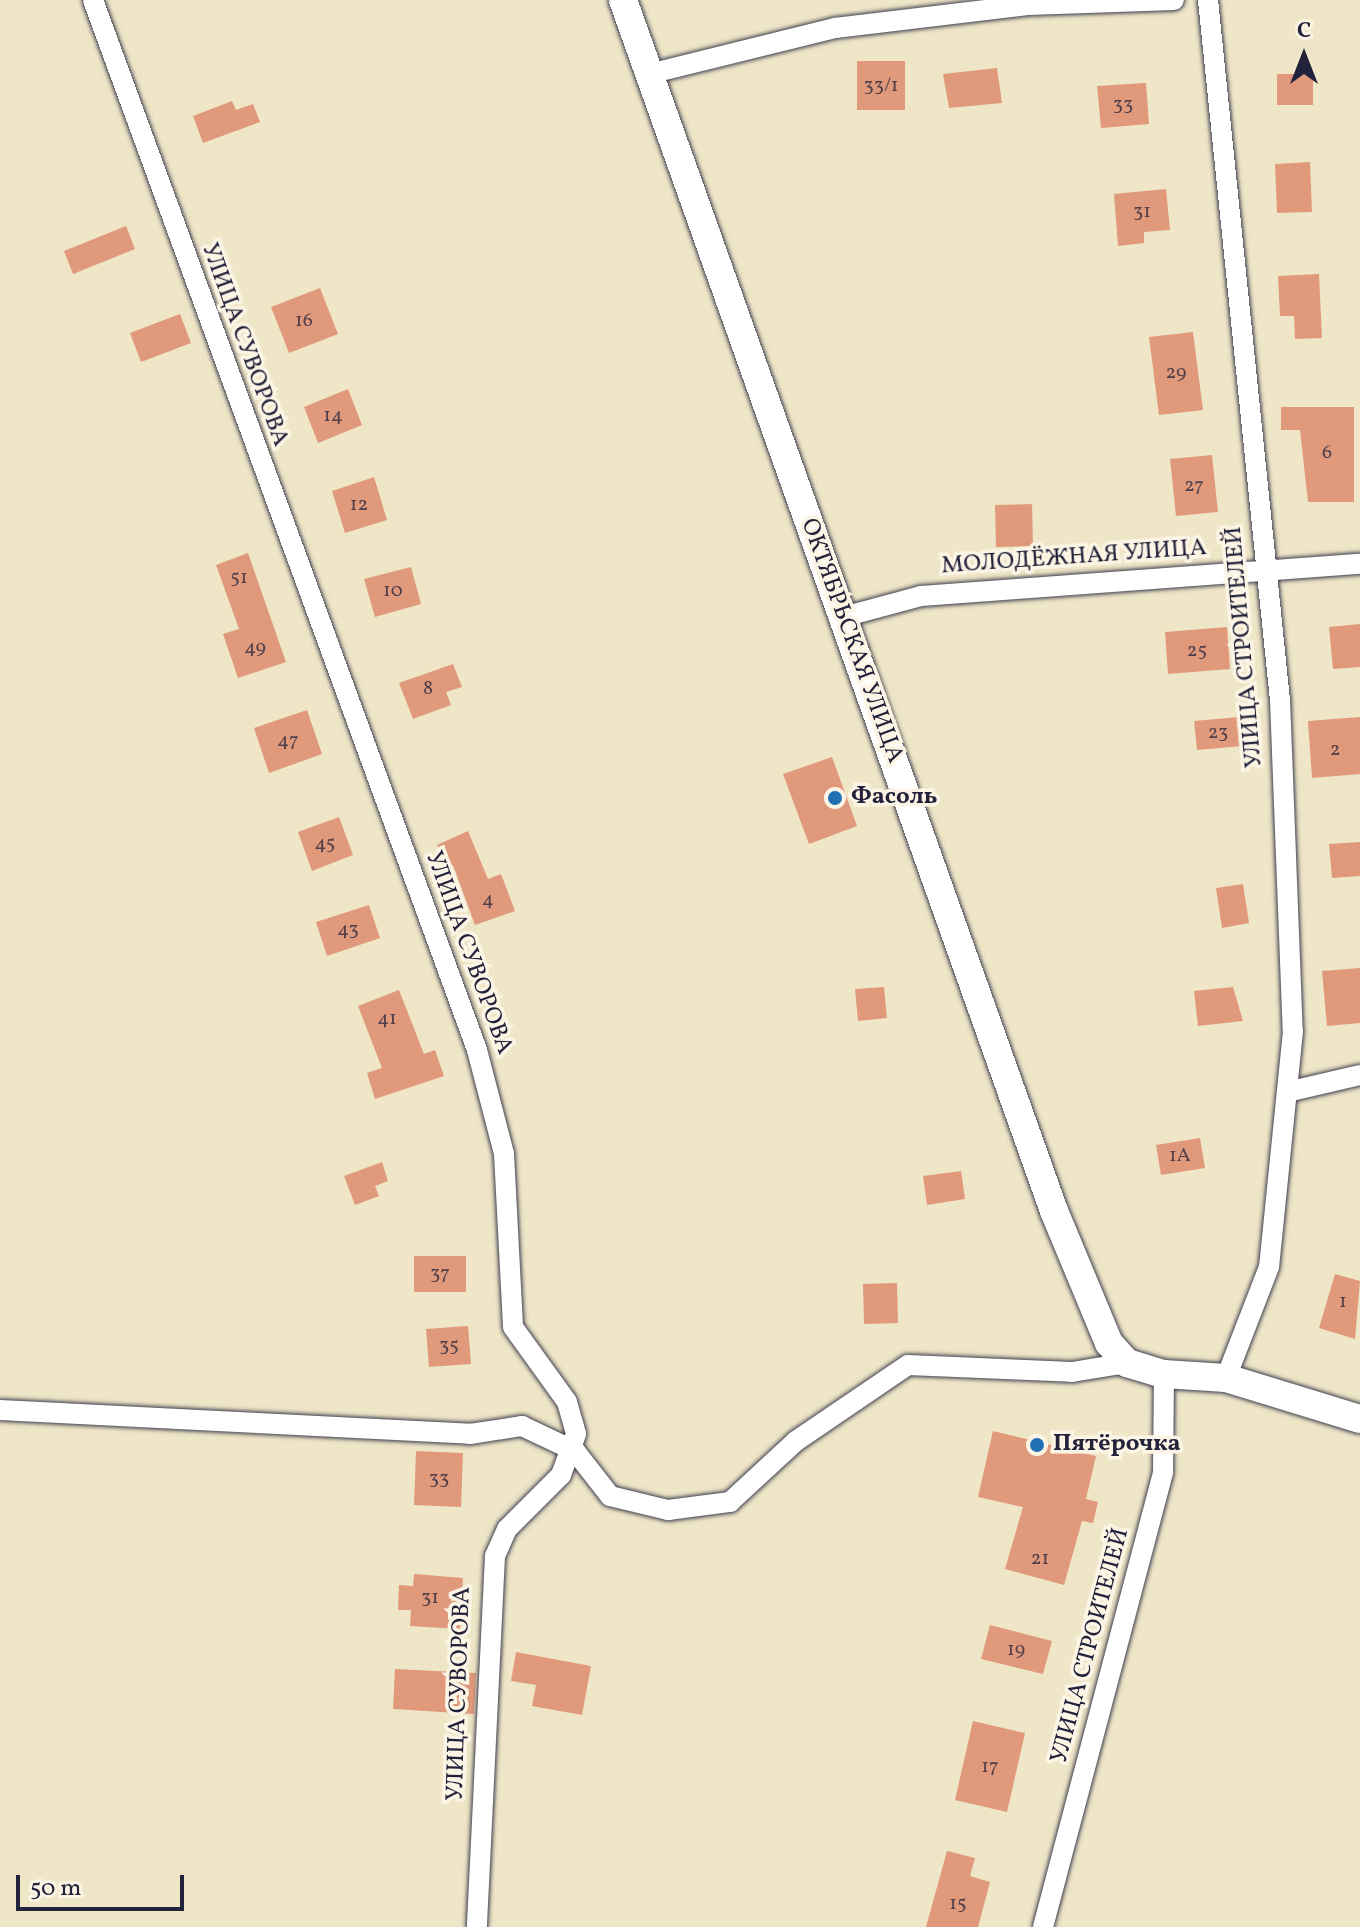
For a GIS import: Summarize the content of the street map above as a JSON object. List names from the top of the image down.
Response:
{
  "streets": {
    "street": [
      "УЛИЦА СУВОРОВА",
      "МОЛОДЁЖНАЯ УЛИЦА",
      "ОКТЯБРЬСКАЯ УЛИЦА",
      "УЛИЦА СТРОИТЕЛЕЙ"
    ]
  },
  "crossings": [
    ["МОЛОДЁЖНАЯ УЛИЦА", "ОКТЯБРЬСКАЯ УЛИЦА"],
    ["МОЛОДЁЖНАЯ УЛИЦА", "УЛИЦА СТРОИТЕЛЕЙ"]
  ],
  "places": ["Фасоль", "Пятёрочка"],
  "house_numbers": [
    "33/1",
    "33",
    "31",
    "16",
    "29",
    "14",
    "6",
    "27",
    "12",
    "51",
    "10",
    "49",
    "25",
    "8",
    "23",
    "47",
    "2",
    "45",
    "4",
    "43",
    "41",
    "1А",
    "37",
    "1",
    "35",
    "33",
    "21",
    "31",
    "19",
    "17",
    "15"
  ],
  "scale_bar": "50 m",
  "north": "top"
}
